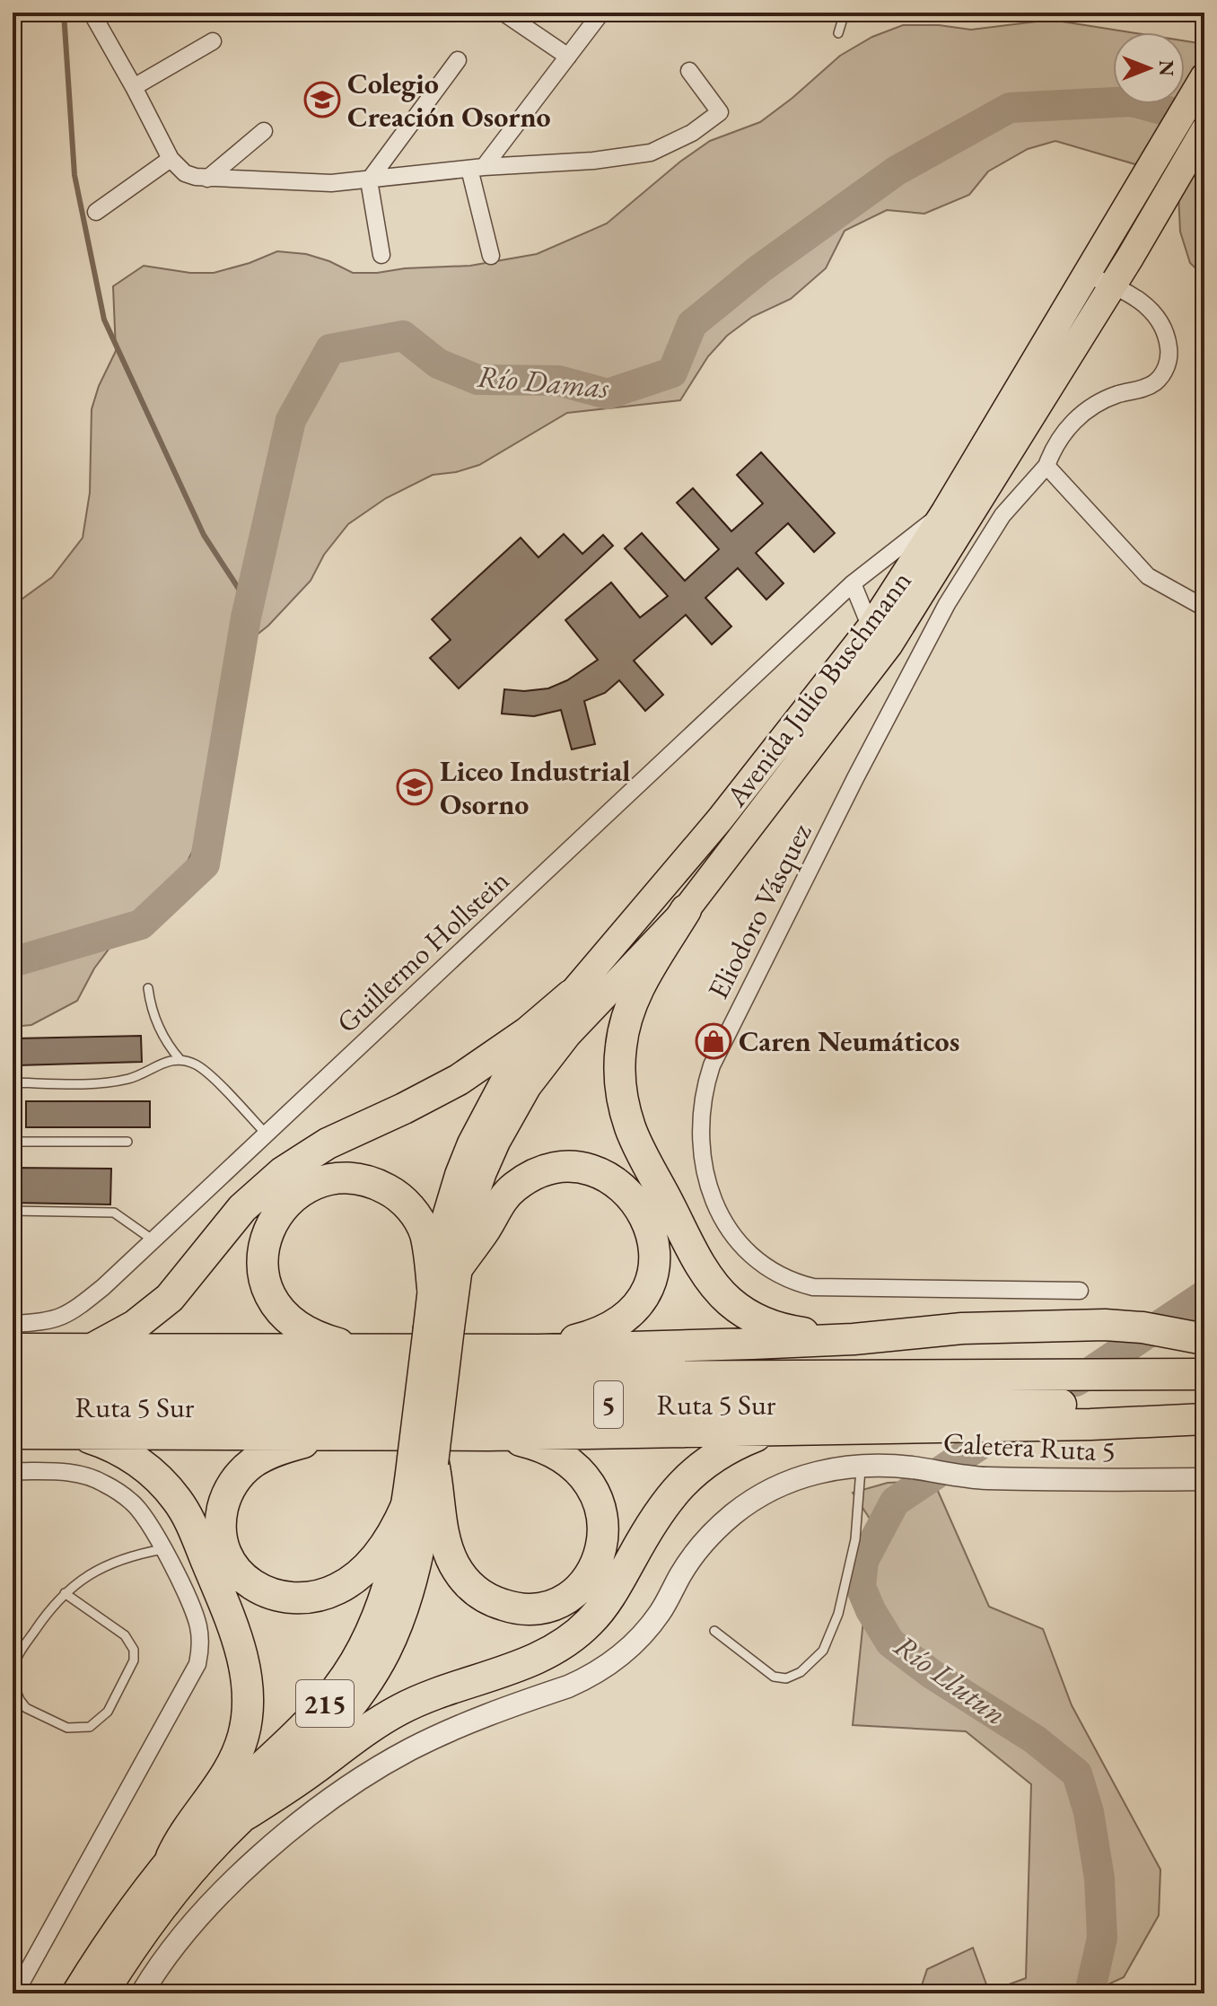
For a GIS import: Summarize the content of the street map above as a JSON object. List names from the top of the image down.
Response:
{
  "streets": {
    "highway": [
      "Avenida Julio Buschmann",
      "5",
      "Ruta 5 Sur",
      "215"
    ],
    "street": ["Eliodoro Vásquez", "Guillermo Hollstein", "Caletera Ruta 5"]
  },
  "crossings": [
    ["Avenida Julio Buschmann", "Eliodoro Vásquez"],
    ["Avenida Julio Buschmann", "Guillermo Hollstein"]
  ],
  "water": ["Río Damas", "Río Llutun"],
  "places": {
    "school or university": ["Colegio Creación Osorno", "Liceo Industrial Osorno"],
    "shop": ["Caren Neumáticos"]
  },
  "north": "right"
}
